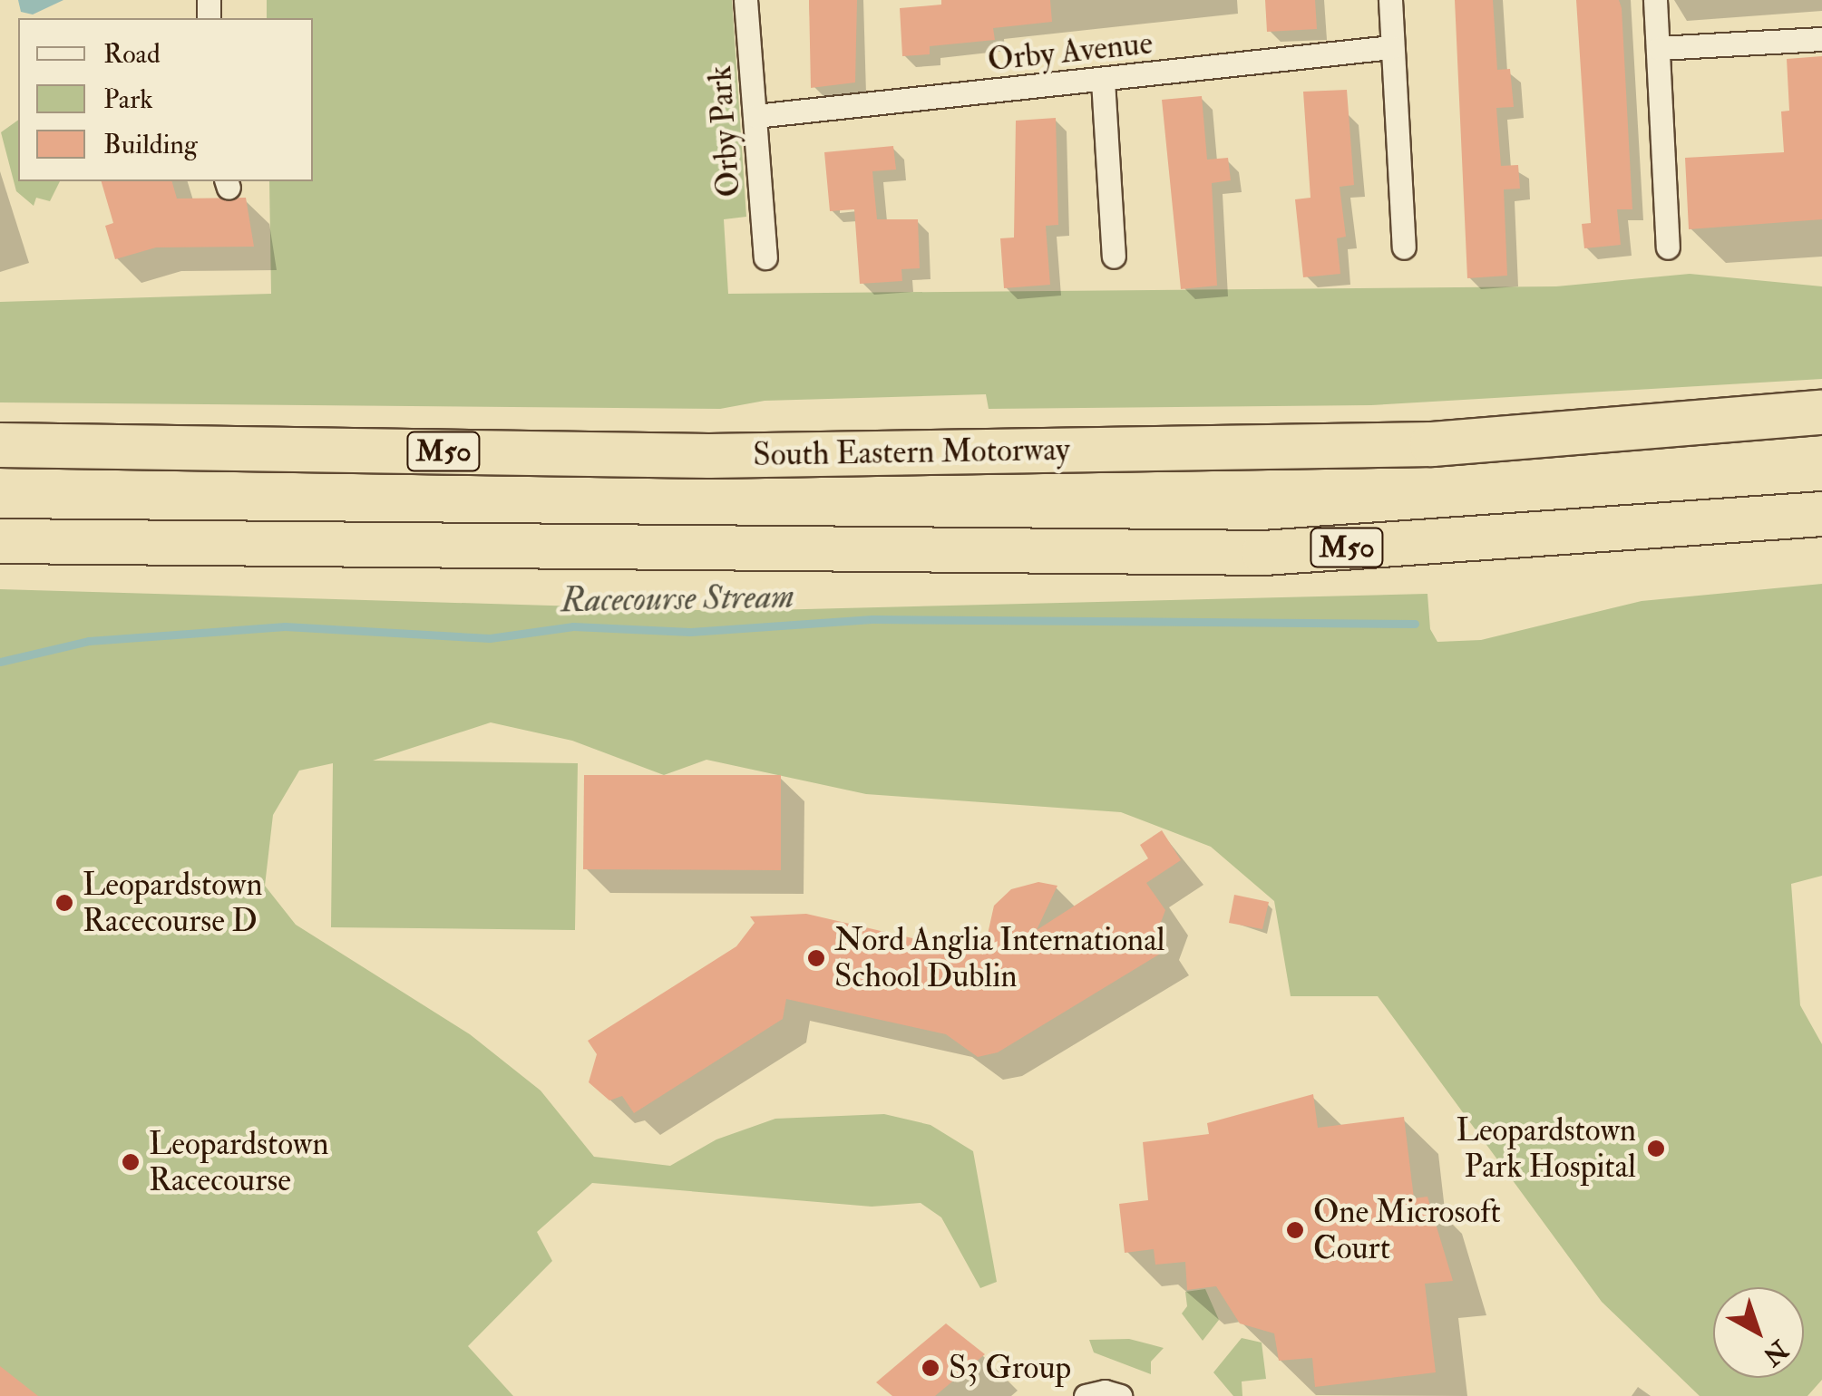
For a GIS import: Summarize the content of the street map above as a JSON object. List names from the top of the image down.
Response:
{
  "streets": {
    "highway": ["M50", "South Eastern Motorway"],
    "street": ["Orby Avenue", "Orby Park"]
  },
  "crossings": [
    ["Orby Avenue", "Orby Park"]
  ],
  "water": ["Racecourse Stream"],
  "places": [
    "Leopardstown Racecourse D",
    "Nord Anglia International School Dublin",
    "Leopardstown Park Hospital",
    "Leopardstown Racecourse",
    "One Microsoft Court",
    "S3 Group"
  ],
  "legend": ["Road", "Park", "Building"],
  "north": "bottom right"
}
